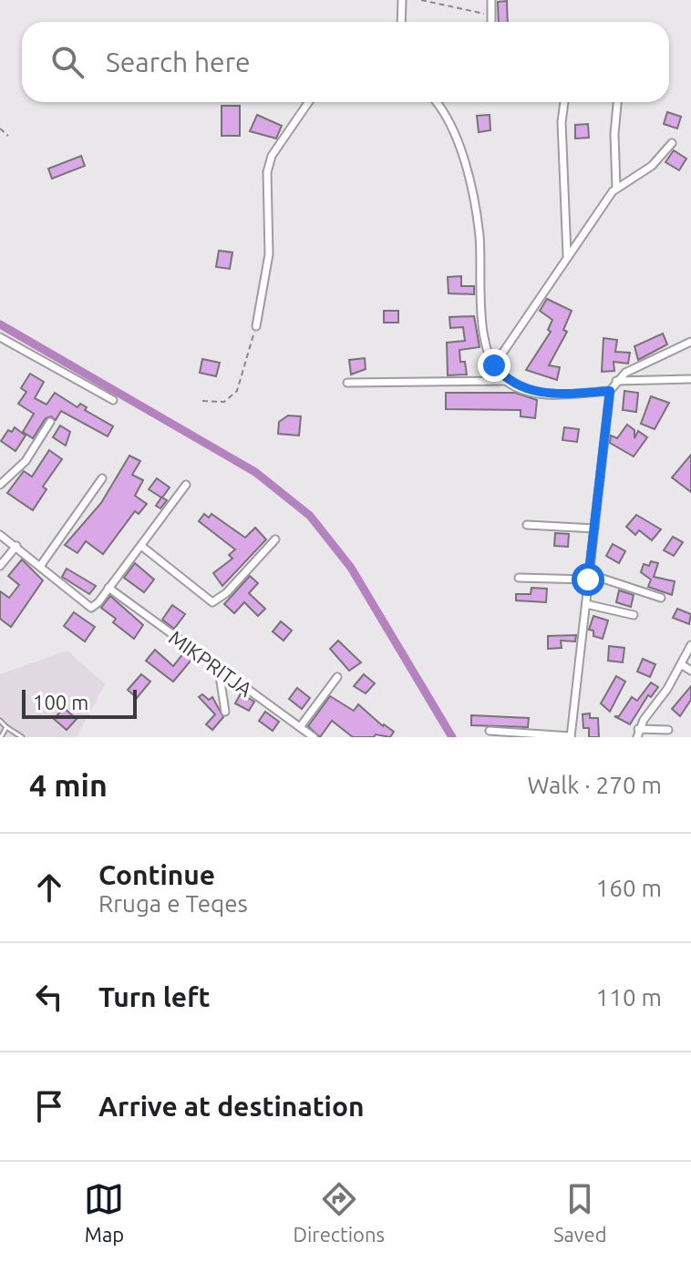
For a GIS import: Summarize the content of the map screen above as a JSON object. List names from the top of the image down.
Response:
{
  "streets": {
    "street": ["MIKPRITJA"]
  },
  "scale_bar": "100 m",
  "page": {
    "search": "Search here",
    "scale": "100 m",
    "heading": ["4 min", "Walk · 270 m"],
    "list": [
      ["Continue", "Rruga e Teqes", "160 m"],
      ["Turn left", "110 m"],
      "Arrive at destination"
    ],
    "nav": ["Map", "Directions", "Saved"]
  }
}
